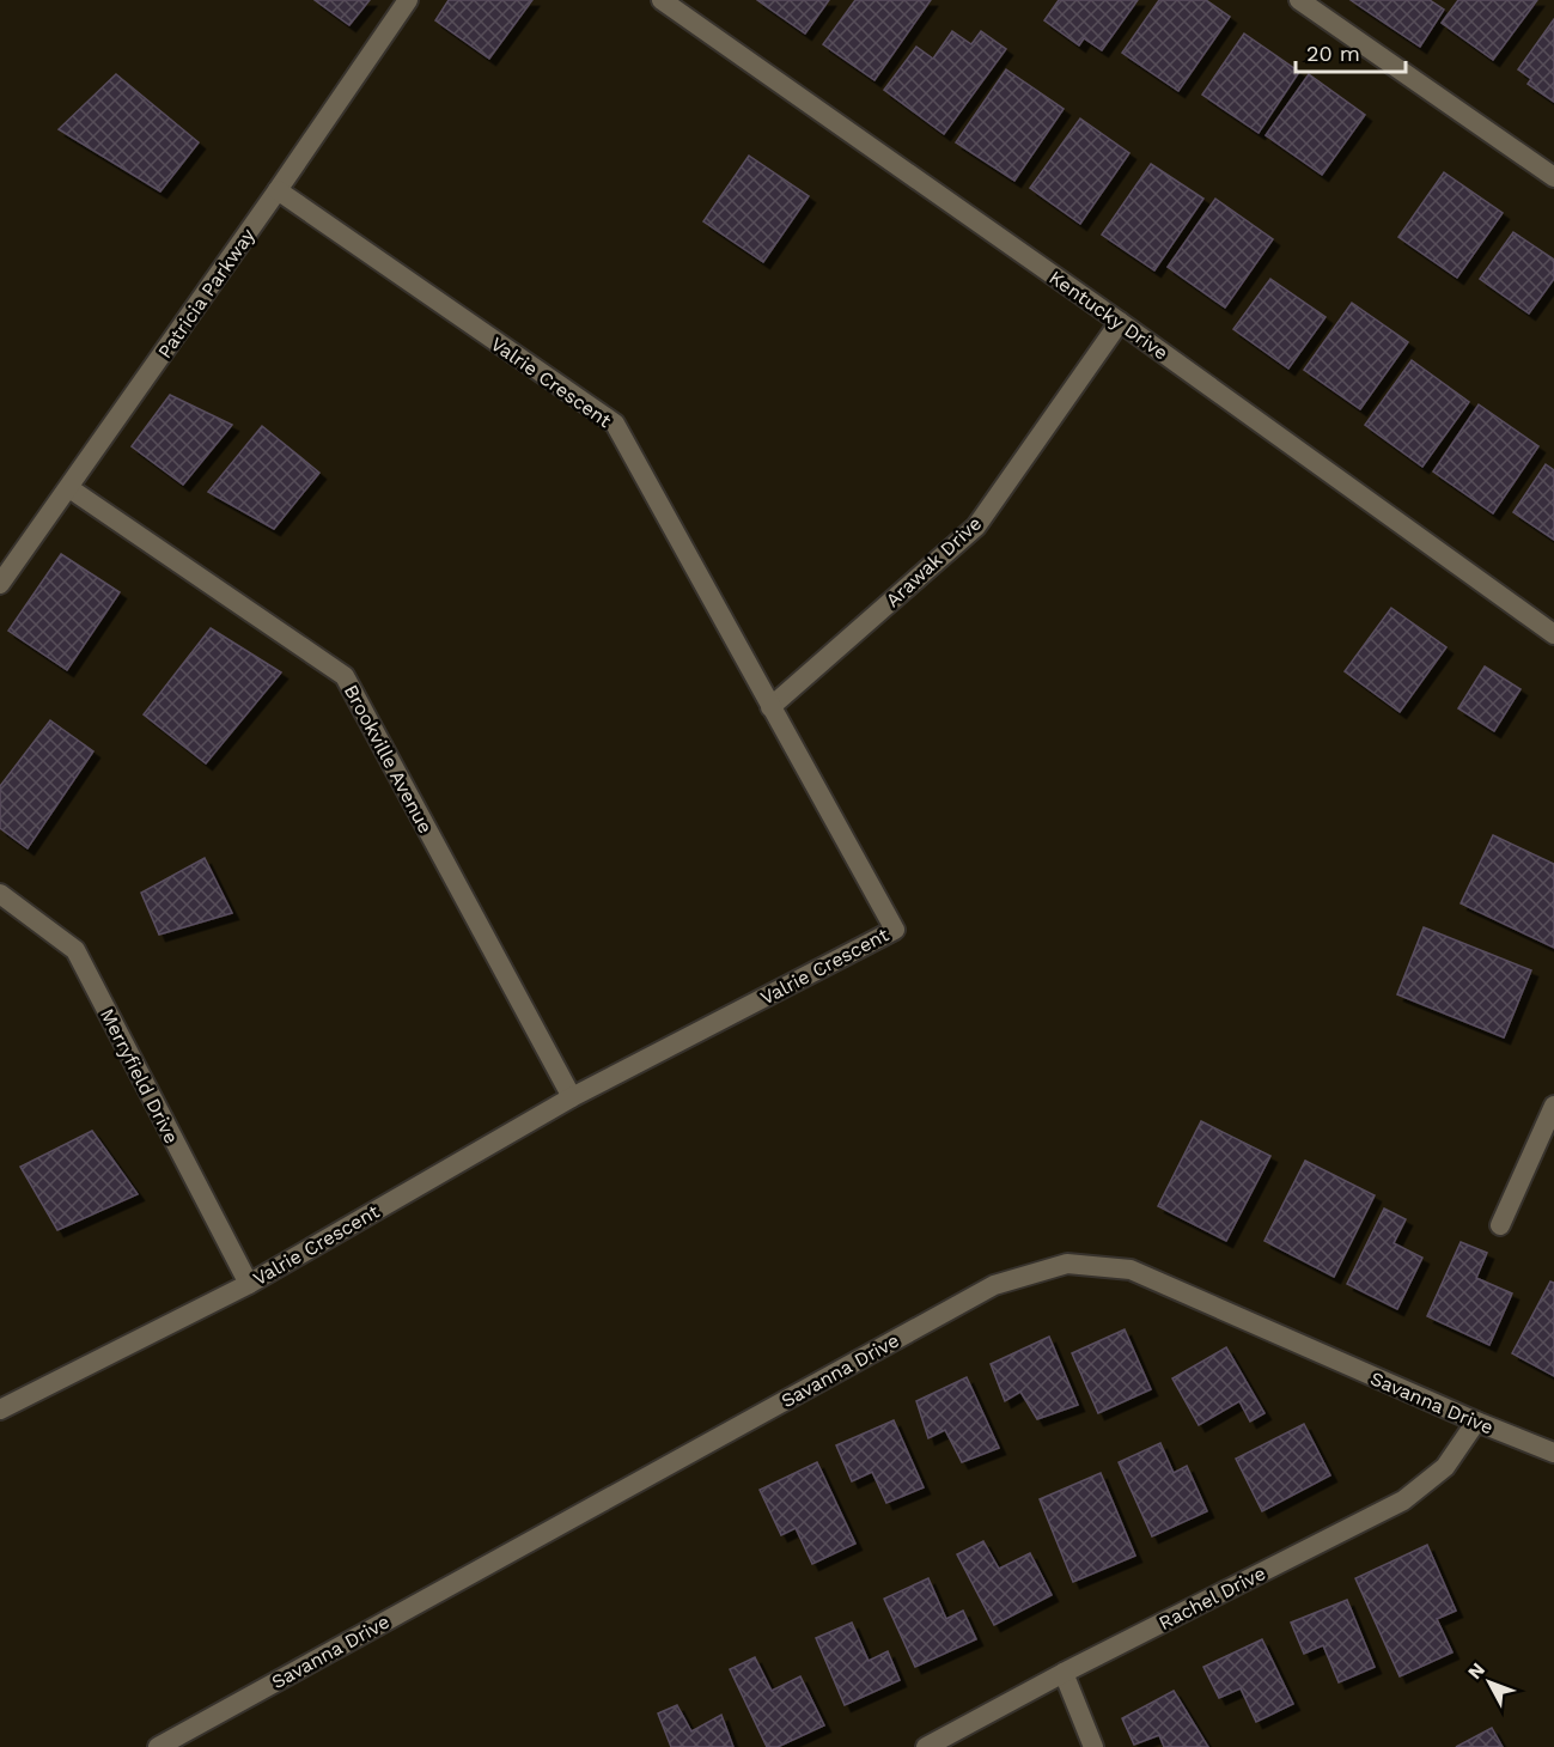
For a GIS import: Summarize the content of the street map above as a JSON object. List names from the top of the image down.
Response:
{
  "streets": {
    "street": [
      "Patricia Parkway",
      "Kentucky Drive",
      "Valrie Crescent",
      "Arawak Drive",
      "Brookville Avenue",
      "Merryfield Drive",
      "Savanna Drive",
      "Rachel Drive"
    ]
  },
  "crossings": [
    ["Patricia Parkway", "Valrie Crescent"],
    ["Patricia Parkway", "Brookville Avenue"],
    ["Kentucky Drive", "Arawak Drive"],
    ["Valrie Crescent", "Arawak Drive"],
    ["Valrie Crescent", "Brookville Avenue"],
    ["Valrie Crescent", "Merryfield Drive"],
    ["Savanna Drive", "Rachel Drive"]
  ],
  "scale_bar": "20 m",
  "north": "top left"
}
